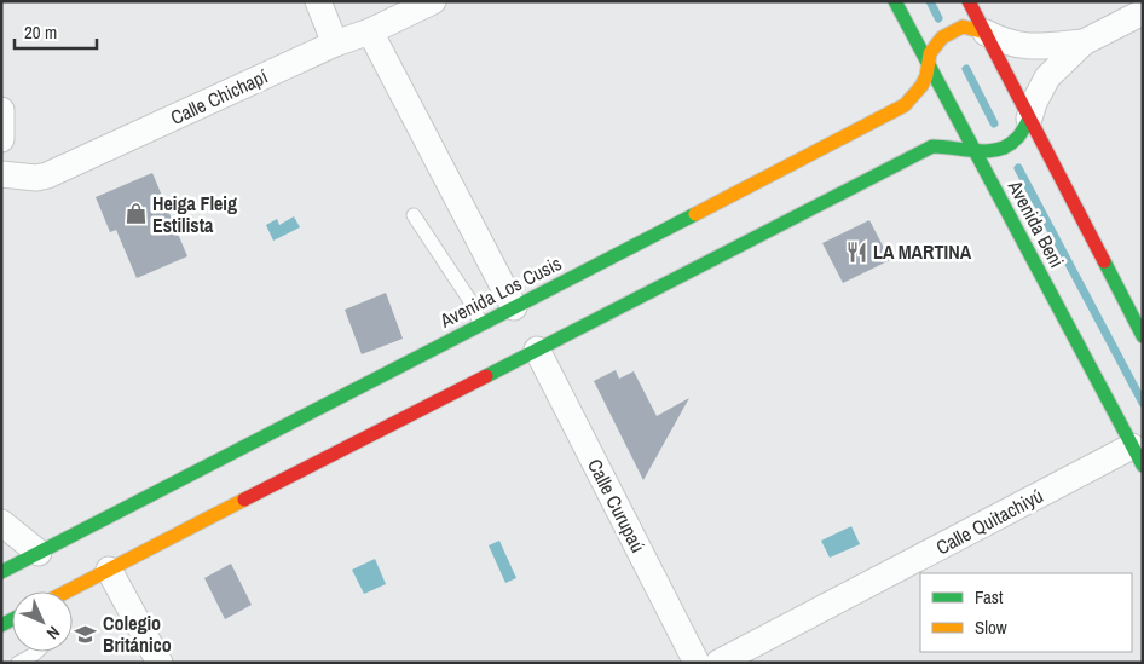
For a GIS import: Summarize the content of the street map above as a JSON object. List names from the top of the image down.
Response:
{
  "streets": {
    "street": [
      "Calle Chichapí",
      "Avenida Beni",
      "Avenida Los Cusis",
      "Calle Curupaú",
      "Calle Quitachiyú"
    ]
  },
  "crossings": [
    ["Avenida Beni", "Avenida Los Cusis"],
    ["Avenida Beni", "Calle Quitachiyú"]
  ],
  "places": {
    "shop": ["Heiga Fleig Estilista"],
    "restaurant": ["LA MARTINA"],
    "school or university": ["Colegio Británico"]
  },
  "legend": ["Fast", "Slow"],
  "scale_bar": "20 m",
  "north": "bottom right"
}
